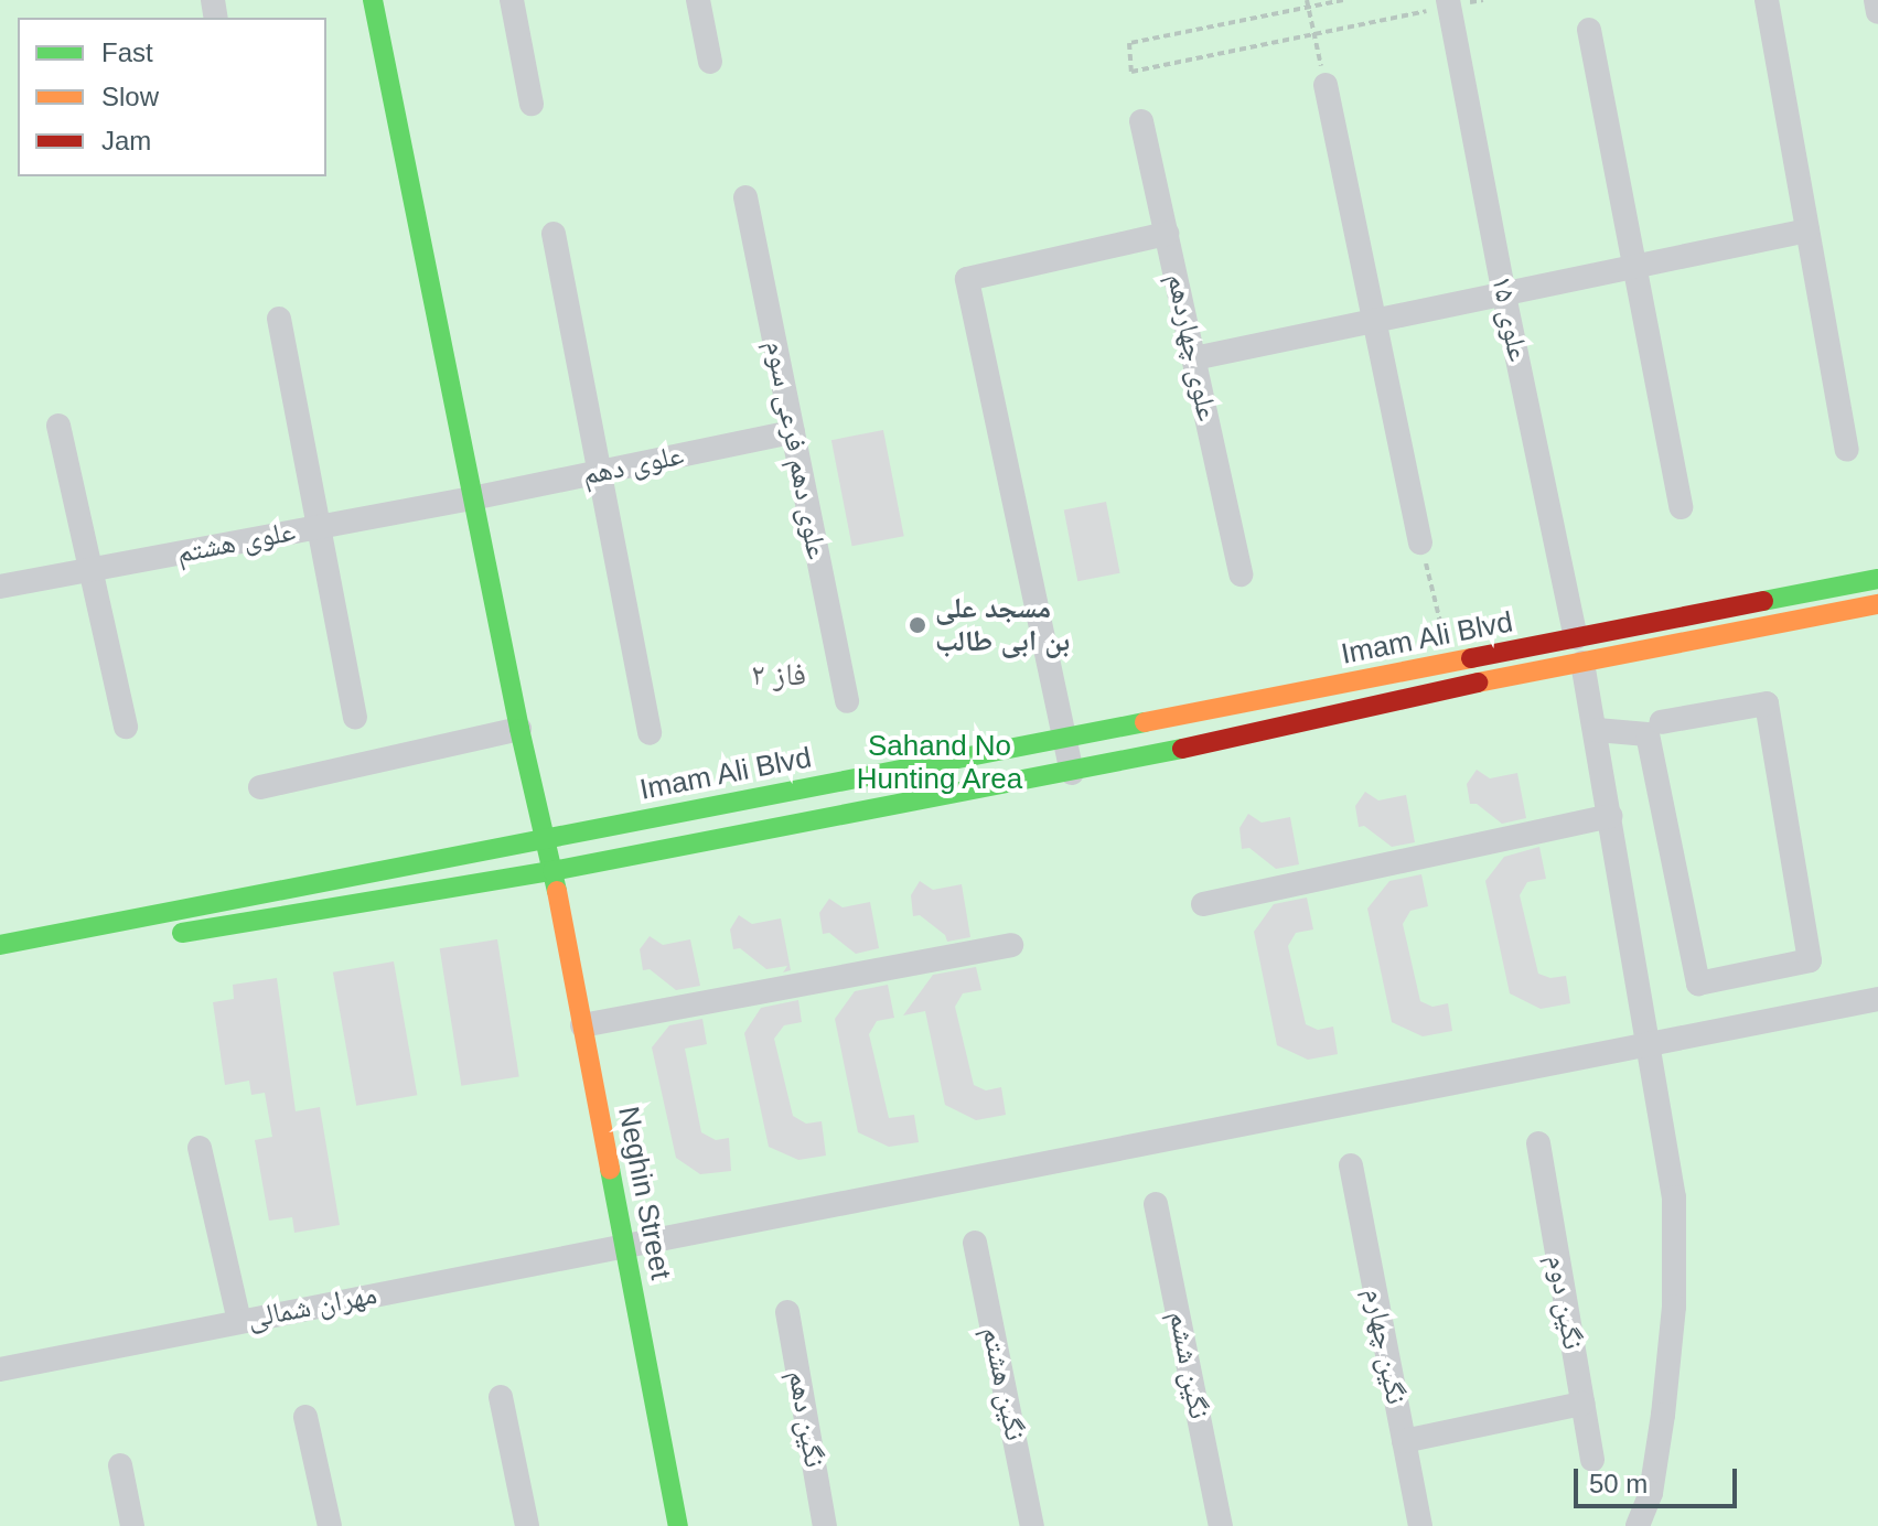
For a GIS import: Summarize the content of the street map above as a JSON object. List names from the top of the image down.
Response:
{
  "streets": {
    "street": [
      "علوی ۱۵",
      "علوی چهاردهم",
      "علوی دهم فرعی سوم",
      "علوی دهم",
      "علوی هشتم",
      "Imam Ali Blvd",
      "Neghin Street",
      "نگین دوم",
      "مهران شمالی",
      "نگین چهارم",
      "نگین ششم",
      "نگین هشتم",
      "نگین دهم"
    ]
  },
  "crossings": [
    ["علوی ۱۵", "Imam Ali Blvd"],
    ["علوی دهم فرعی سوم", "علوی دهم"],
    ["علوی دهم", "علوی هشتم"],
    ["علوی دهم", "Neghin Street"],
    ["علوی هشتم", "Neghin Street"],
    ["Imam Ali Blvd", "Neghin Street"],
    ["Neghin Street", "مهران شمالی"]
  ],
  "districts": ["فاز ۲"],
  "parks": ["Sahand No Hunting Area"],
  "places": ["مسجد علی بن ابی طالب"],
  "legend": ["Fast", "Slow", "Jam"],
  "scale_bar": "50 m"
}
